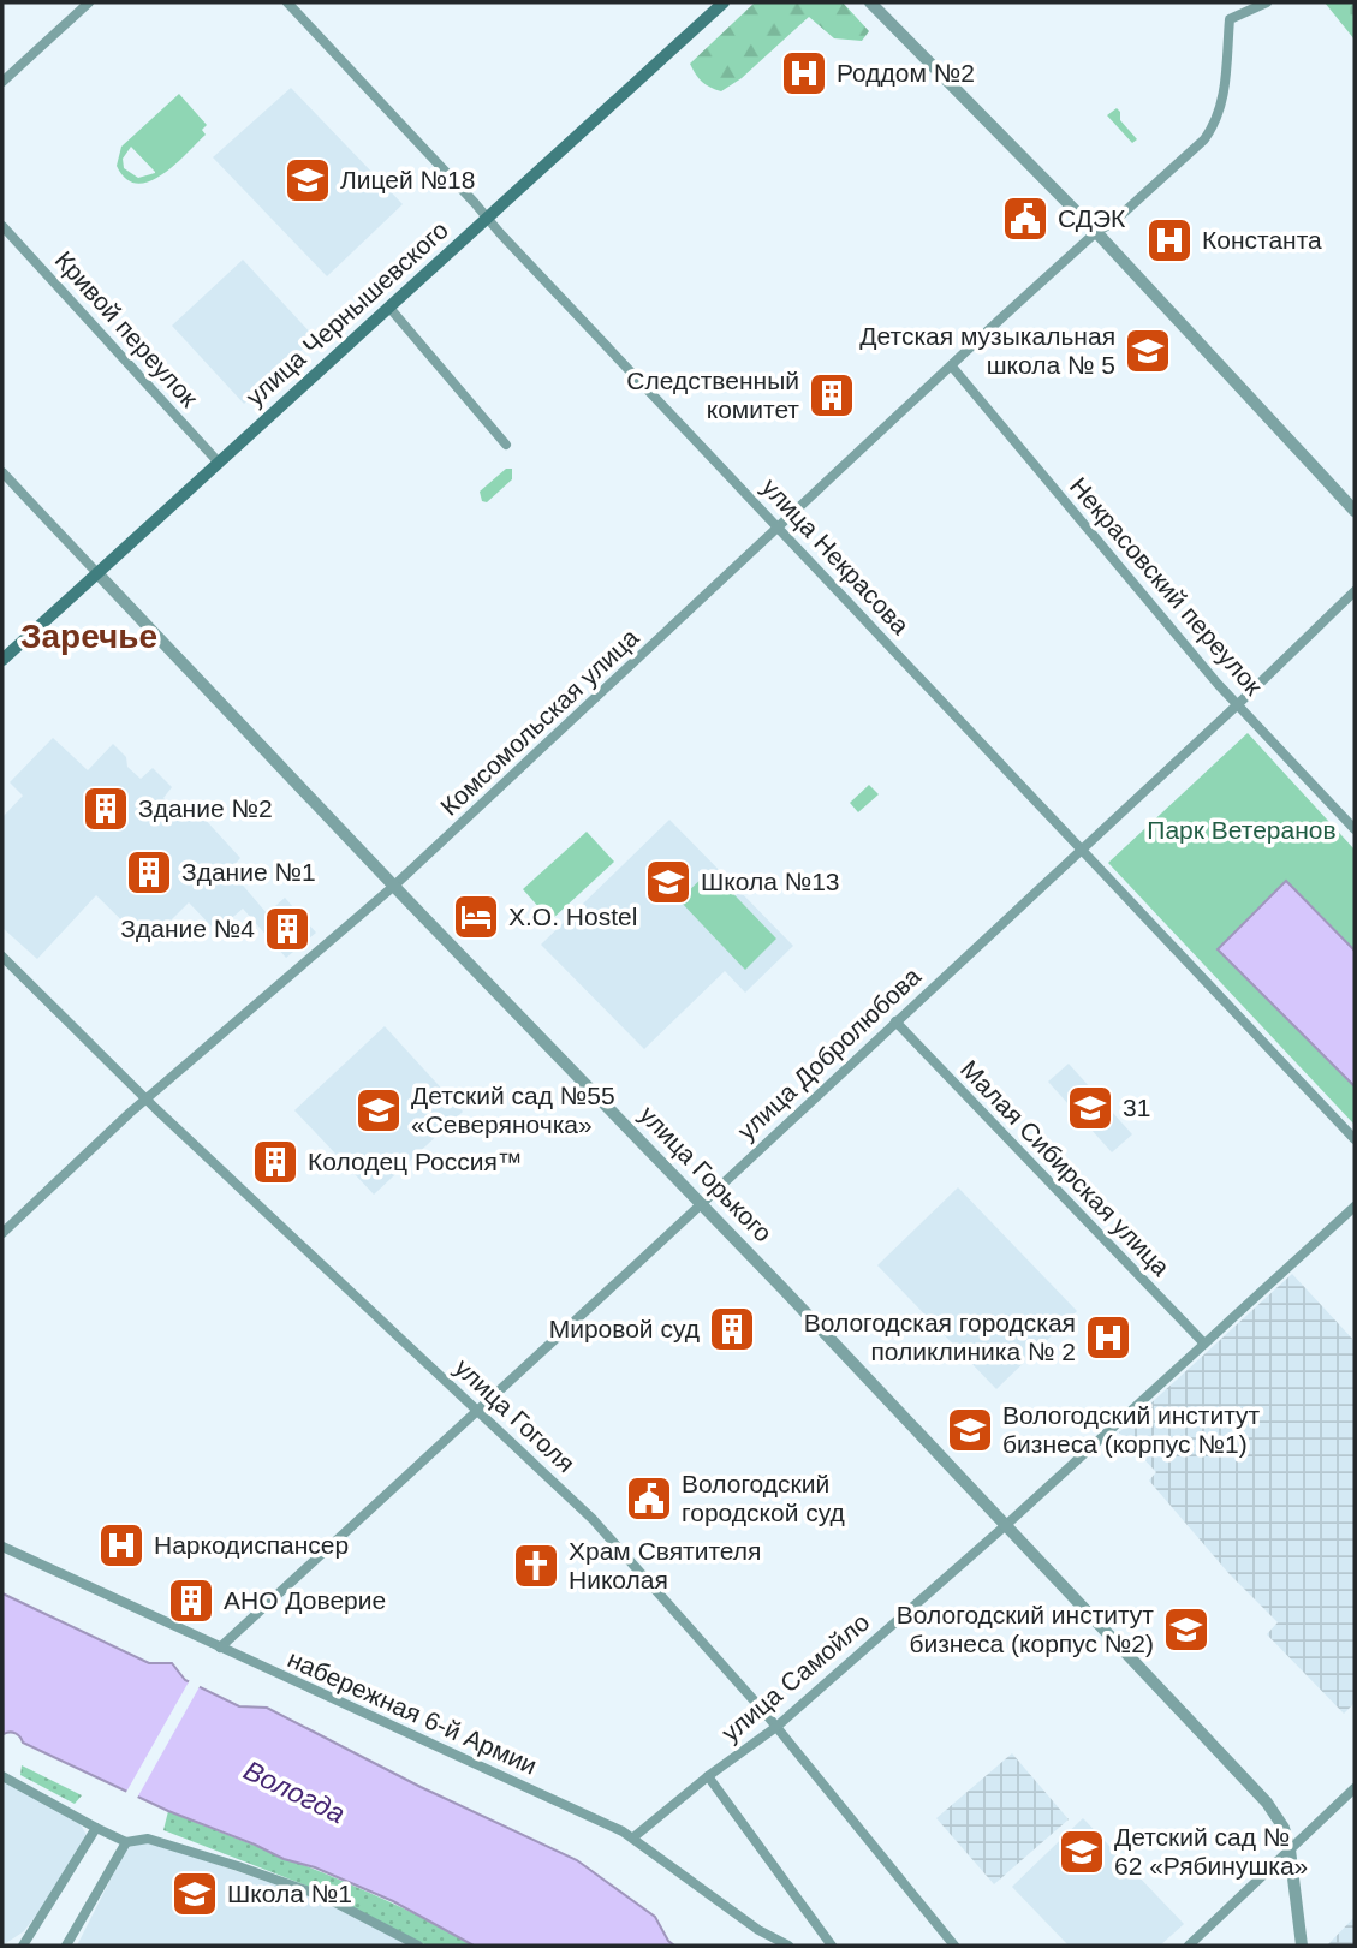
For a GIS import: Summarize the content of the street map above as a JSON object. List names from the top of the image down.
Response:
{
  "streets": {
    "main road": ["улица Чернышевского"],
    "street": [
      "Кривой переулок",
      "улица Некрасова",
      "Некрасовский переулок",
      "Комсомольская улица",
      "улица Добролюбова",
      "Малая Сибирская улица",
      "улица Горького",
      "улица Гоголя",
      "улица Самойло",
      "набережная 6-й Армии"
    ]
  },
  "crossings": [
    ["улица Чернышевского", "Кривой переулок"],
    ["улица Чернышевского", "улица Некрасова"],
    ["улица Чернышевского", "улица Горького"],
    ["улица Некрасова", "Комсомольская улица"],
    ["улица Некрасова", "улица Добролюбова"],
    ["Некрасовский переулок", "Комсомольская улица"],
    ["Некрасовский переулок", "улица Добролюбова"],
    ["Комсомольская улица", "улица Горького"],
    ["Комсомольская улица", "улица Гоголя"],
    ["улица Добролюбова", "Малая Сибирская улица"],
    ["улица Добролюбова", "улица Горького"],
    ["улица Добролюбова", "улица Гоголя"],
    ["улица Добролюбова", "набережная 6-й Армии"],
    ["Малая Сибирская улица", "улица Самойло"],
    ["улица Горького", "улица Самойло"],
    ["улица Гоголя", "улица Самойло"],
    ["улица Самойло", "набережная 6-й Армии"]
  ],
  "districts": ["Заречье"],
  "water": ["Вологда"],
  "parks": ["Парк Ветеранов"],
  "places": {
    "hospital": [
      "Роддом №2",
      "Константа",
      "Вологодская городская поликлиника № 2",
      "Наркодиспансер"
    ],
    "school or university": [
      "Лицей №18",
      "Детская музыкальная школа № 5",
      "Школа №13",
      "31",
      "Детский сад №55 «Северяночка»",
      "Вологодский институт бизнеса (корпус №1)",
      "Вологодский институт бизнеса (корпус №2)",
      "Детский сад № 62 «Рябинушка»",
      "Школа №1"
    ],
    "public building": ["СДЭК", "Вологодский городской суд"],
    "building": [
      "Следственный комитет",
      "Здание №2",
      "Здание №1",
      "Здание №4",
      "Колодец Россия™",
      "Мировой суд",
      "АНО Доверие"
    ],
    "hotel": ["X.O. Hostel"],
    "church": ["Храм Святителя Николая"]
  }
}
